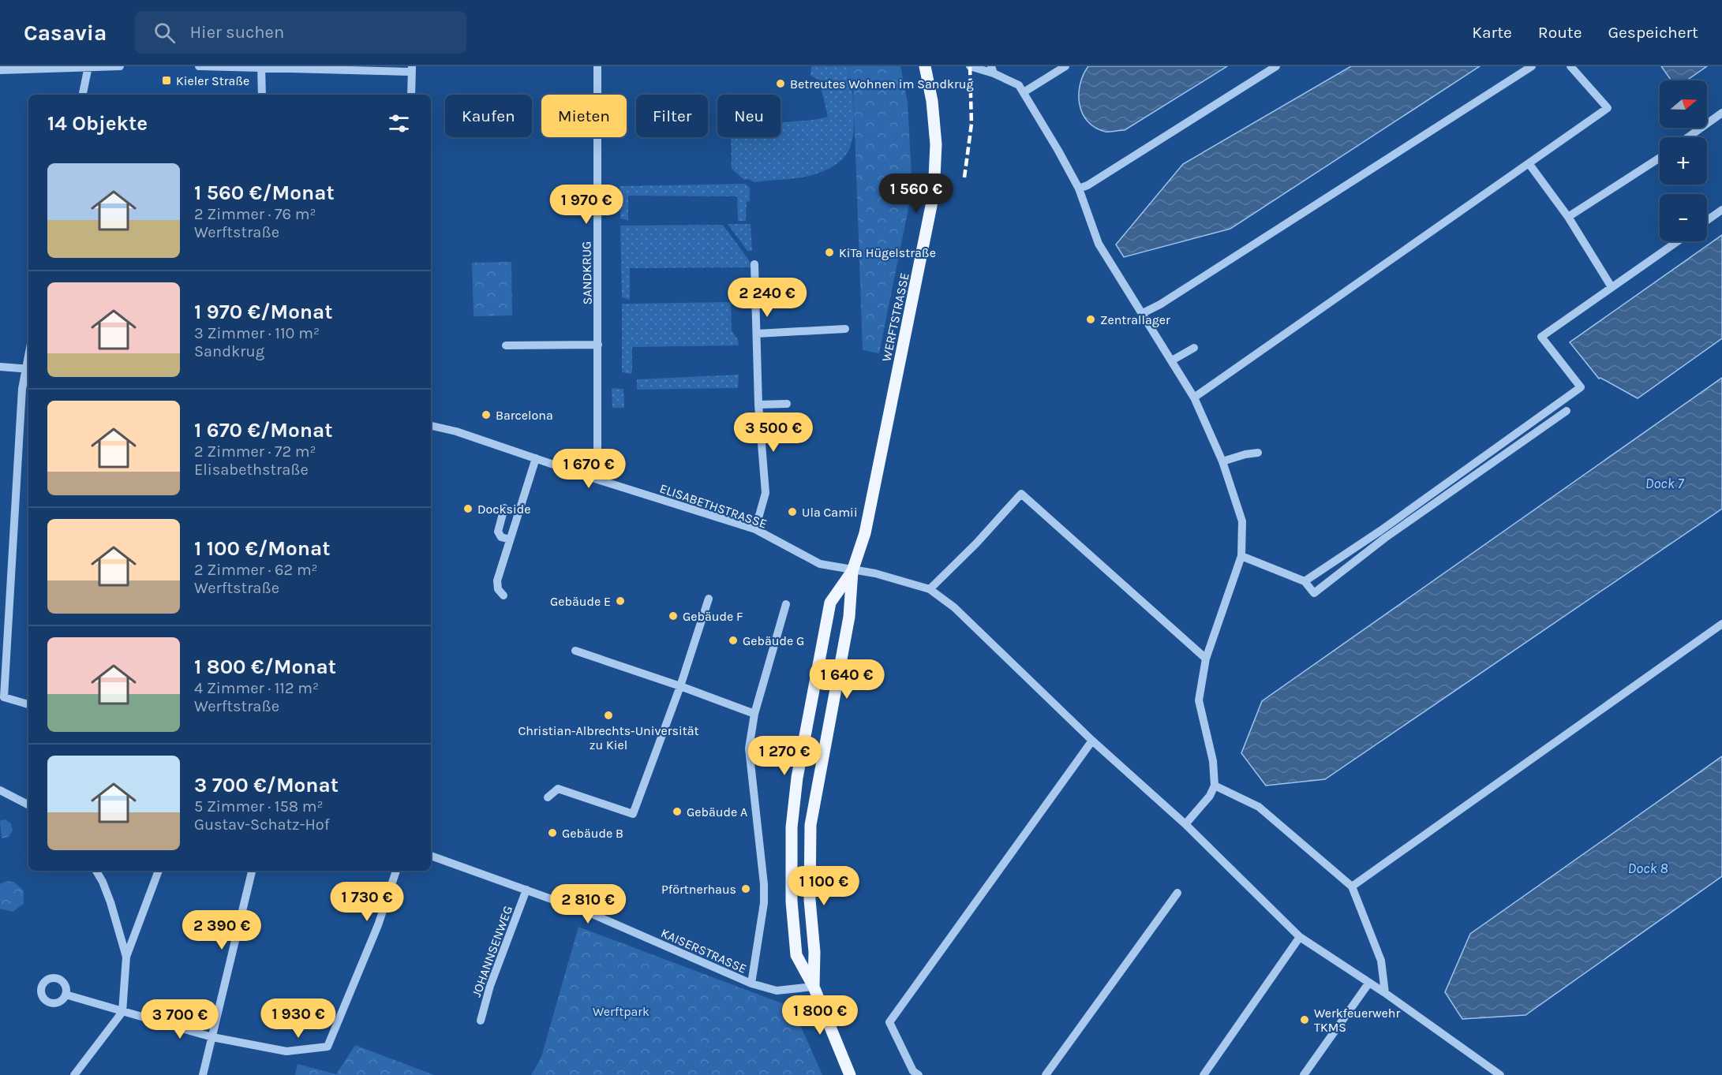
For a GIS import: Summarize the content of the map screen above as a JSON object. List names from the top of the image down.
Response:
{
  "streets": {
    "main road": ["WERFTSTRASSE"],
    "street": [
      "SANDKRUG",
      "ELISABETHSTRASSE",
      "KAISERSTRASSE",
      "JOHANNSENWEG"
    ]
  },
  "crossings": [
    ["SANDKRUG", "ELISABETHSTRASSE"],
    ["WERFTSTRASSE", "ELISABETHSTRASSE"],
    ["WERFTSTRASSE", "KAISERSTRASSE"],
    ["KAISERSTRASSE", "JOHANNSENWEG"]
  ],
  "water": ["Dock 7", "Dock 8"],
  "parks": ["Werftpark"],
  "places": {
    "transit": ["Kieler Straße"],
    "other": [
      "Betreutes Wohnen im Sandkrug",
      "KiTa Hügelstraße",
      "Zentrallager",
      "Barcelona",
      "Dockside",
      "Ula Camii",
      "Gebäude E",
      "Gebäude F",
      "Gebäude G",
      "Christian-Albrechts-Universität zu Kiel",
      "Gebäude A",
      "Gebäude B",
      "Pförtnerhaus",
      "Werkfeuerwehr TKMS"
    ]
  },
  "north": "right",
  "page": {
    "header": "Casavia",
    "search": "Hier suchen",
    "nav": ["Karte", "Route", "Gespeichert"],
    "map_buttons": ["+", "−"],
    "chip": [
      "Kaufen",
      "Mieten",
      "Filter",
      "Neu"
    ],
    "heading": "14 Objekte",
    "list": [
      {
        "name": "1 560 €/Monat",
        "note": "2 Zimmer · 76 m² · Werftstraße"
      },
      {
        "name": "1 970 €/Monat",
        "note": "3 Zimmer · 110 m² · Sandkrug"
      },
      {
        "name": "1 670 €/Monat",
        "note": "2 Zimmer · 72 m² · Elisabethstraße"
      },
      {
        "name": "1 100 €/Monat",
        "note": "2 Zimmer · 62 m² · Werftstraße"
      },
      {
        "name": "1 800 €/Monat",
        "note": "4 Zimmer · 112 m² · Werftstraße"
      },
      {
        "name": "3 700 €/Monat",
        "note": "5 Zimmer · 158 m² · Gustav-Schatz-Hof"
      }
    ],
    "price": [
      "1 560 €",
      "1 970 €",
      "2 240 €",
      "3 500 €",
      "1 670 €",
      "1 640 €",
      "1 270 €",
      "1 100 €",
      "1 730 €",
      "2 810 €",
      "2 390 €",
      "1 800 €",
      "1 930 €",
      "3 700 €"
    ]
  }
}
